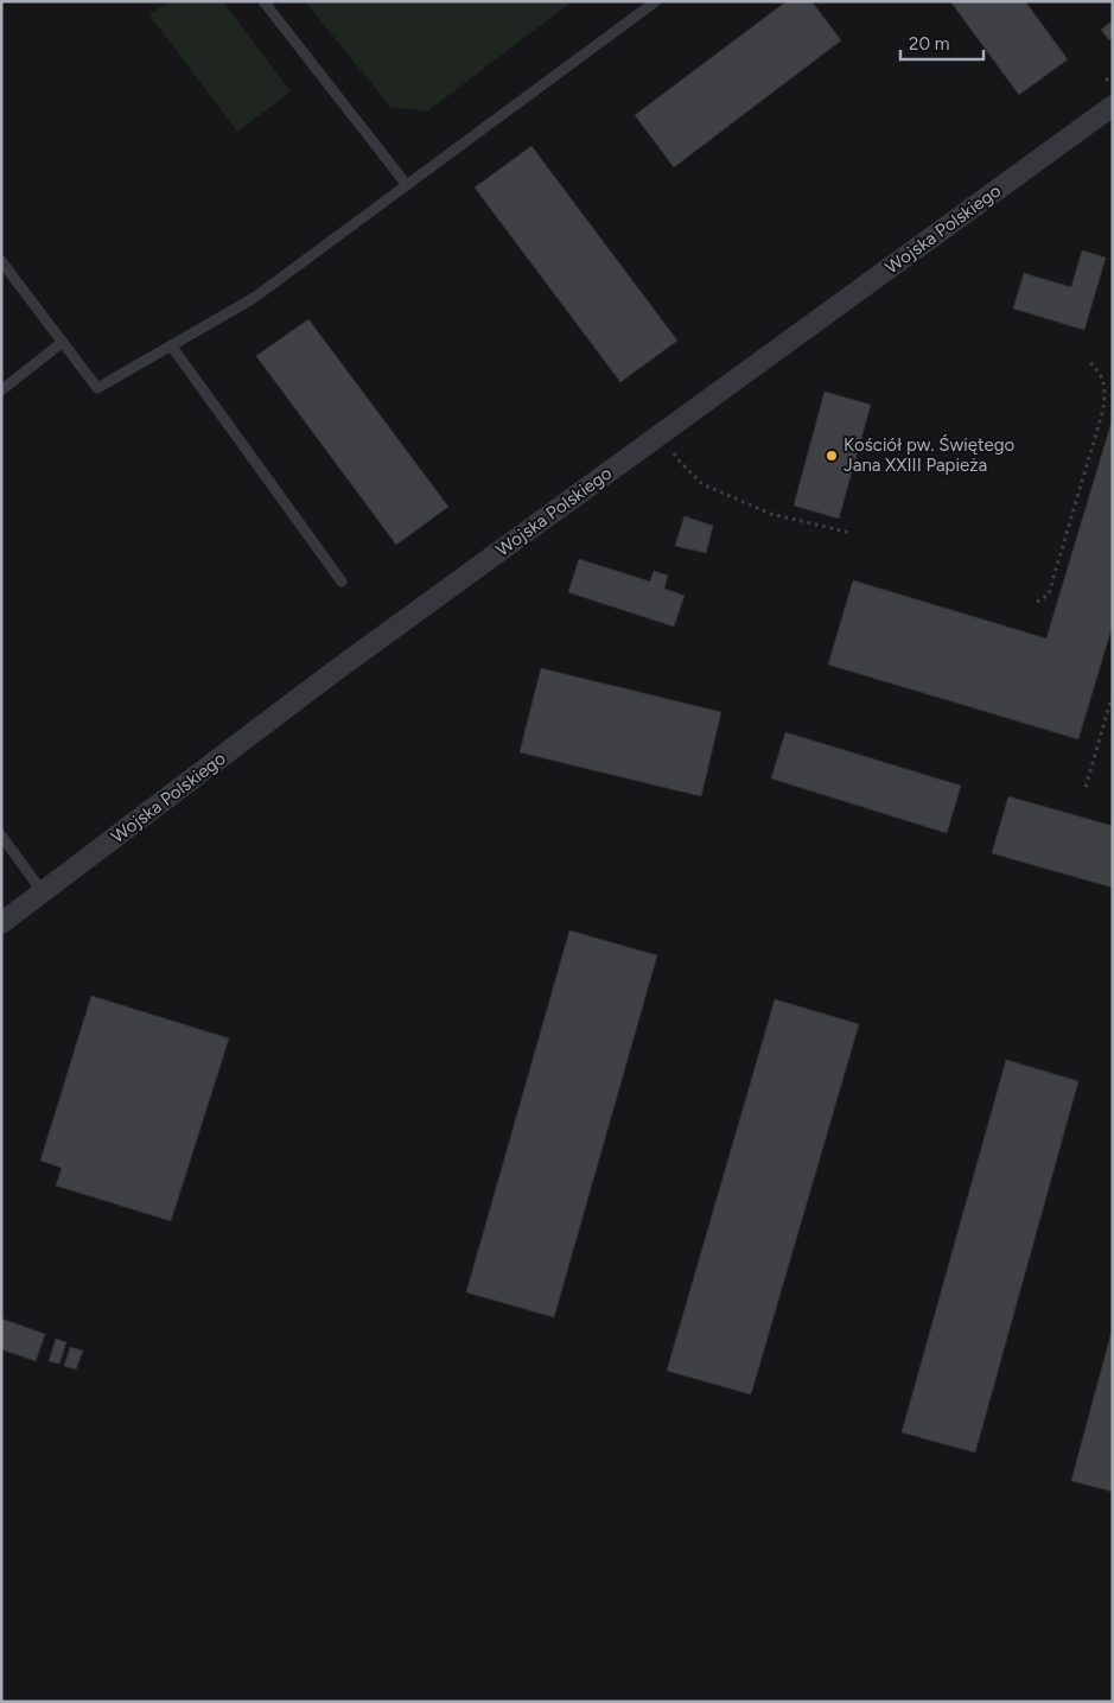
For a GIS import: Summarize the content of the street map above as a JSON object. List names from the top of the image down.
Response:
{
  "streets": {
    "street": ["Wojska Polskiego"]
  },
  "places": ["Kościół pw. Świętego Jana XXIII Papieża"],
  "scale_bar": "20 m"
}
